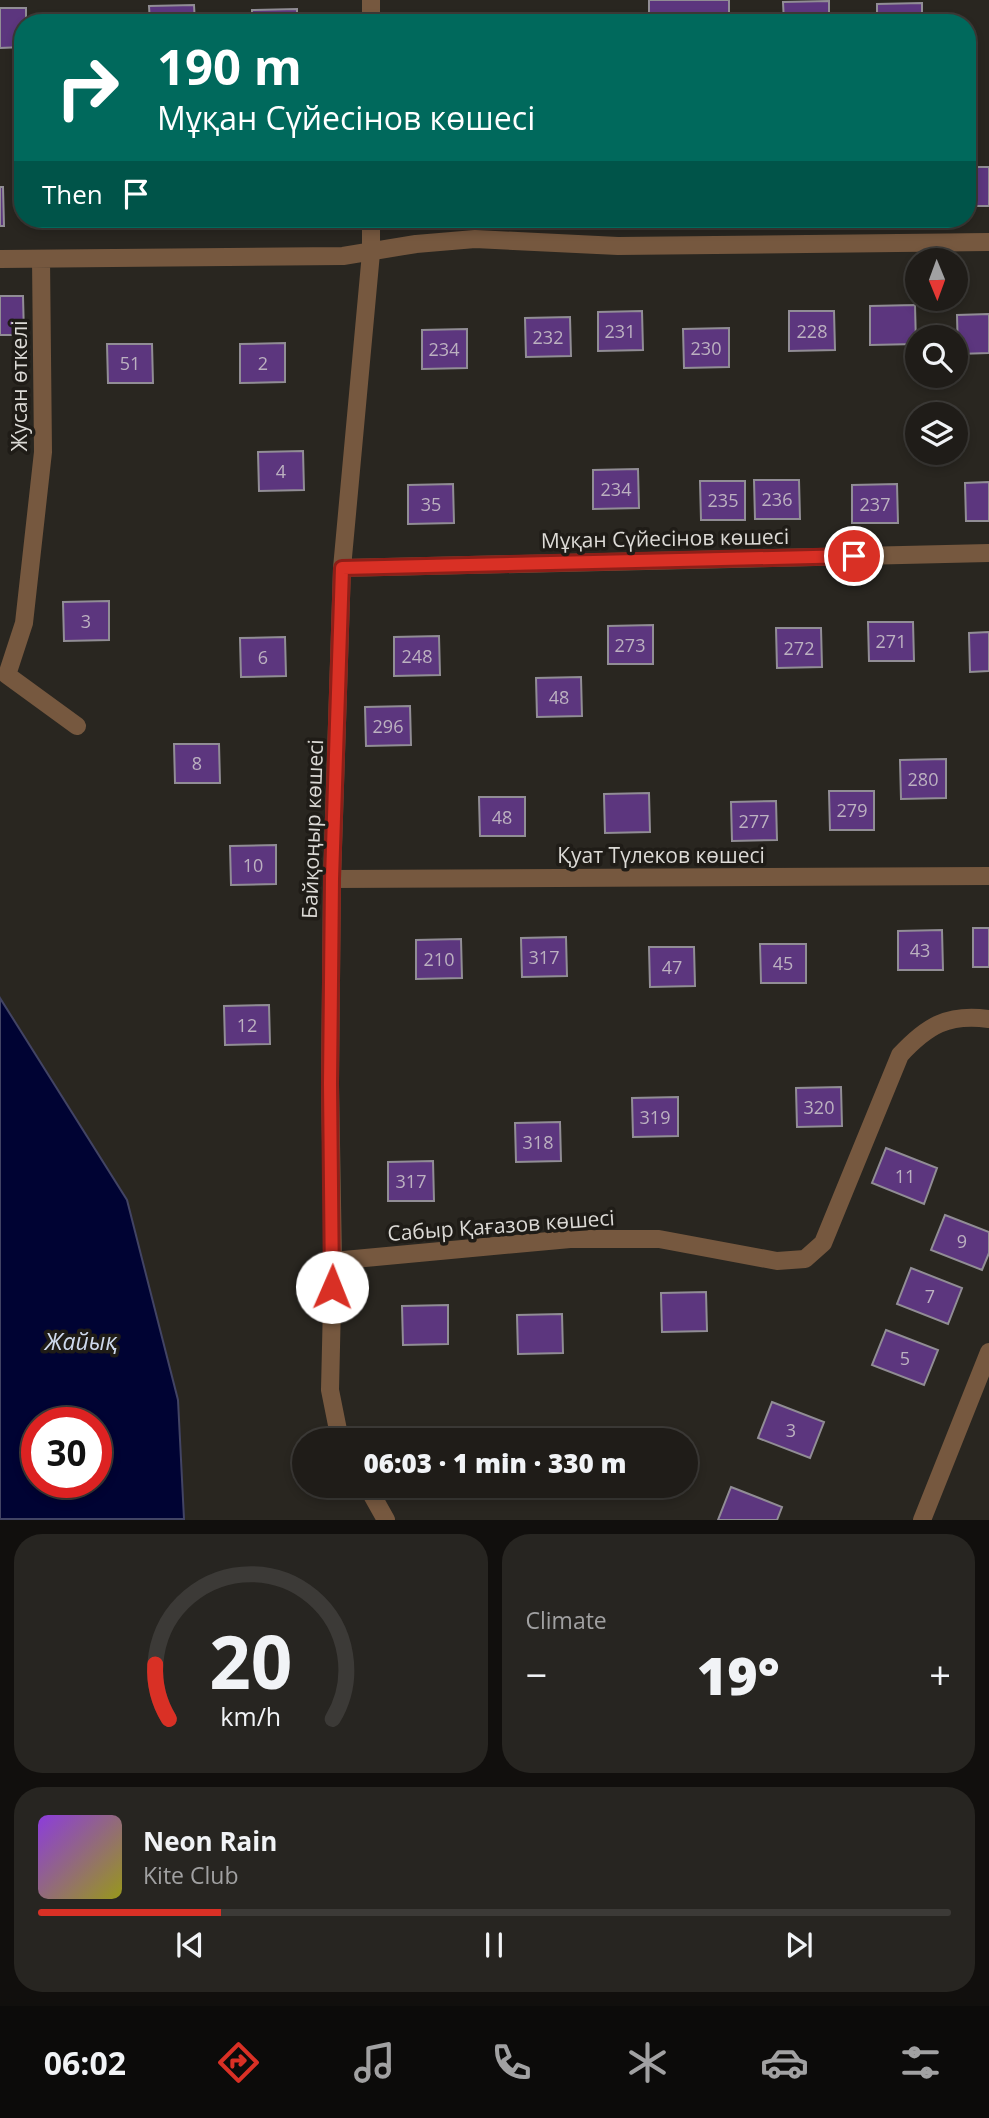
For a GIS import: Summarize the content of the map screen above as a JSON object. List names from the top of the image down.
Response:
{
  "streets": {
    "street": [
      "Жусан өткелі",
      "Мұқан Сүйесінов көшесі",
      "Байқоңыр көшесi",
      "Қуат Түлеков көшесі",
      "Сабыр Қағазов көшесі"
    ]
  },
  "crossings": [
    ["Мұқан Сүйесінов көшесі", "Байқоңыр көшесi"],
    ["Байқоңыр көшесi", "Қуат Түлеков көшесі"],
    ["Байқоңыр көшесi", "Сабыр Қағазов көшесі"]
  ],
  "water": ["Жайық"],
  "house_numbers": [
    "231",
    "228",
    "232",
    "230",
    "234",
    "51",
    "2",
    "4",
    "234",
    "236",
    "235",
    "35",
    "237",
    "3",
    "271",
    "273",
    "272",
    "248",
    "6",
    "48",
    "296",
    "8",
    "280",
    "279",
    "48",
    "277",
    "10",
    "43",
    "317",
    "210",
    "45",
    "47",
    "12",
    "320",
    "319",
    "318",
    "11",
    "317",
    "9",
    "7",
    "5",
    "3"
  ],
  "north": "bottom",
  "page": {
    "turn": ["190 m", "Мұқан Сүйесінов көшесі"],
    "then": "Then",
    "limit": "30",
    "trip": "06:03 · 1 min · 330 m",
    "tile": "Climate",
    "heat": ["−", "19°", "+"],
    "song": ["Neon Rain", "Kite Club"],
    "tabs": "06:02",
    "gauge": ["20", "km/h"]
  }
}
